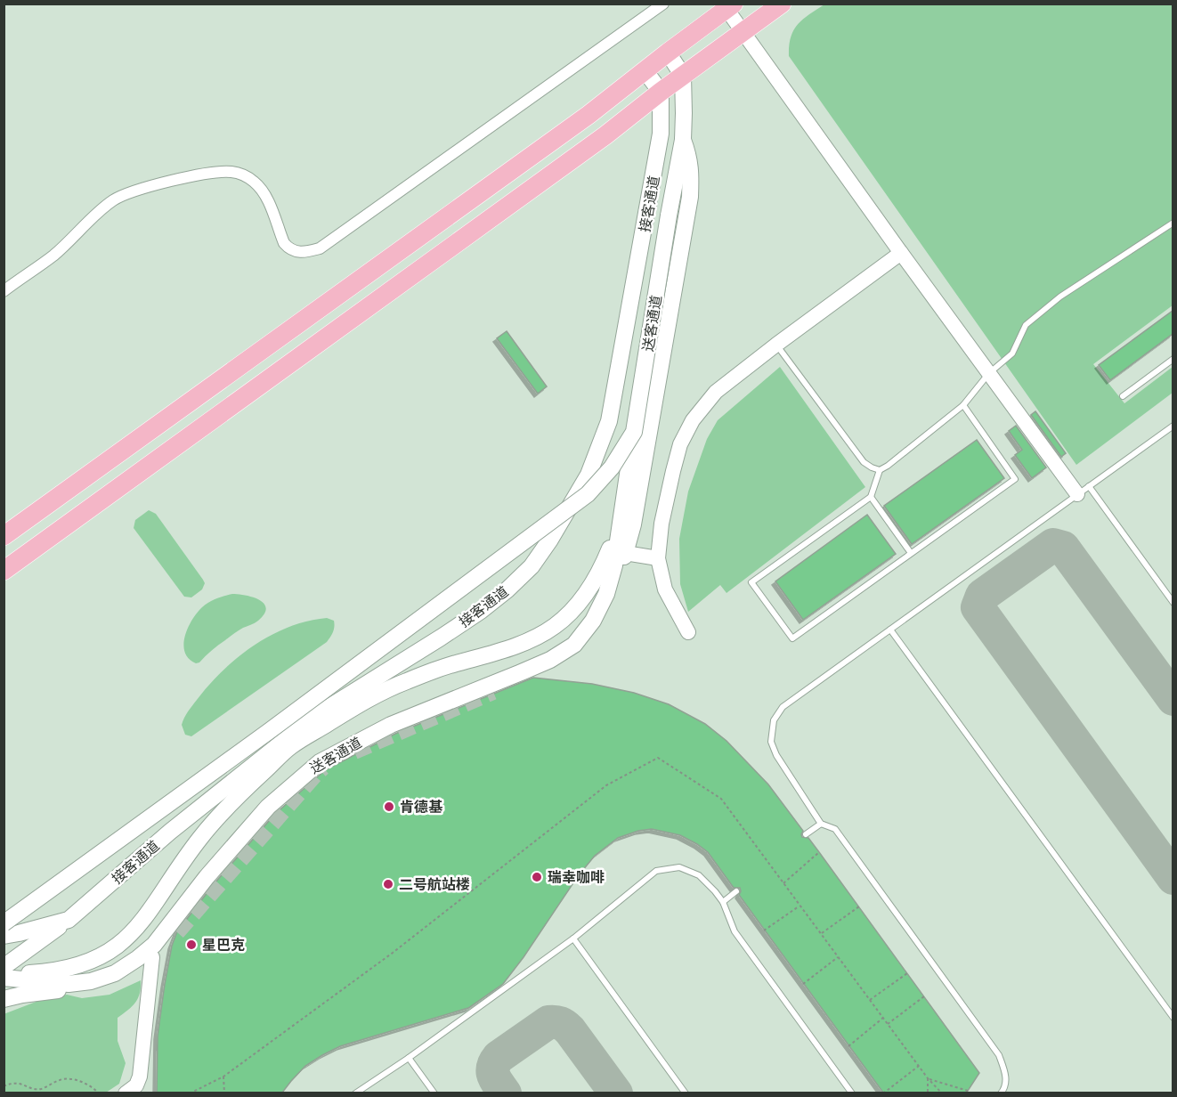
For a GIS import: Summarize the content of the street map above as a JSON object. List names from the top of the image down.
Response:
{
  "streets": {
    "main road": ["接客通道", "送客通道"]
  },
  "places": [
    "肯德基",
    "瑞幸咖啡",
    "二号航站楼",
    "星巴克"
  ]
}
